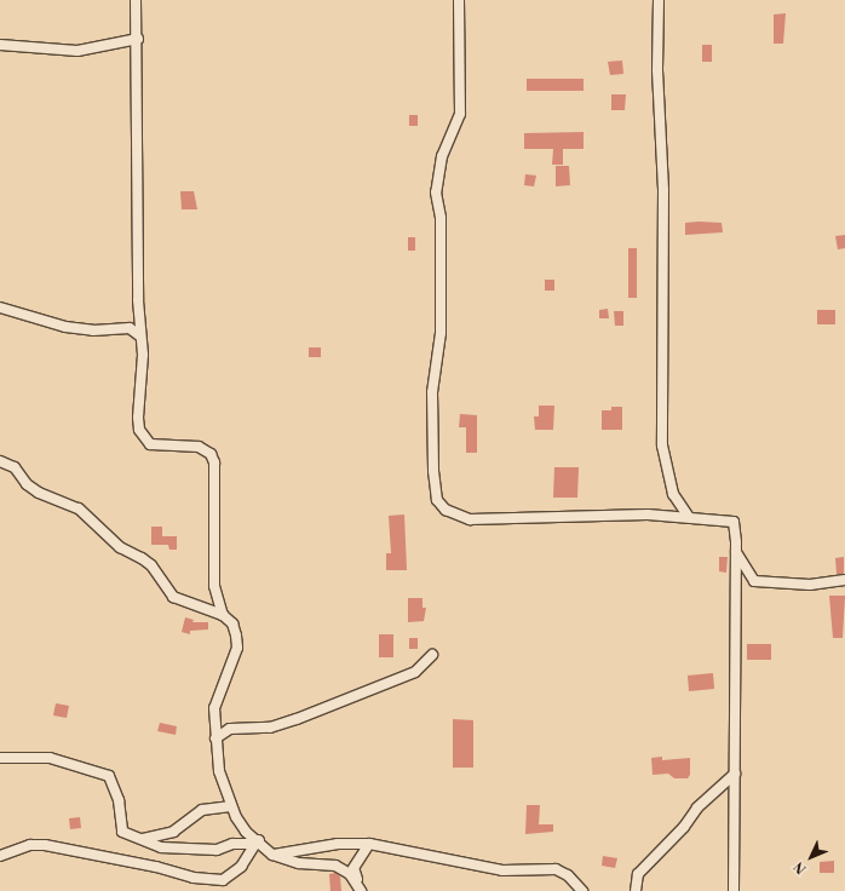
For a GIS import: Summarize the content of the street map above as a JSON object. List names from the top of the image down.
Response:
{
  "north": "bottom left"
}
